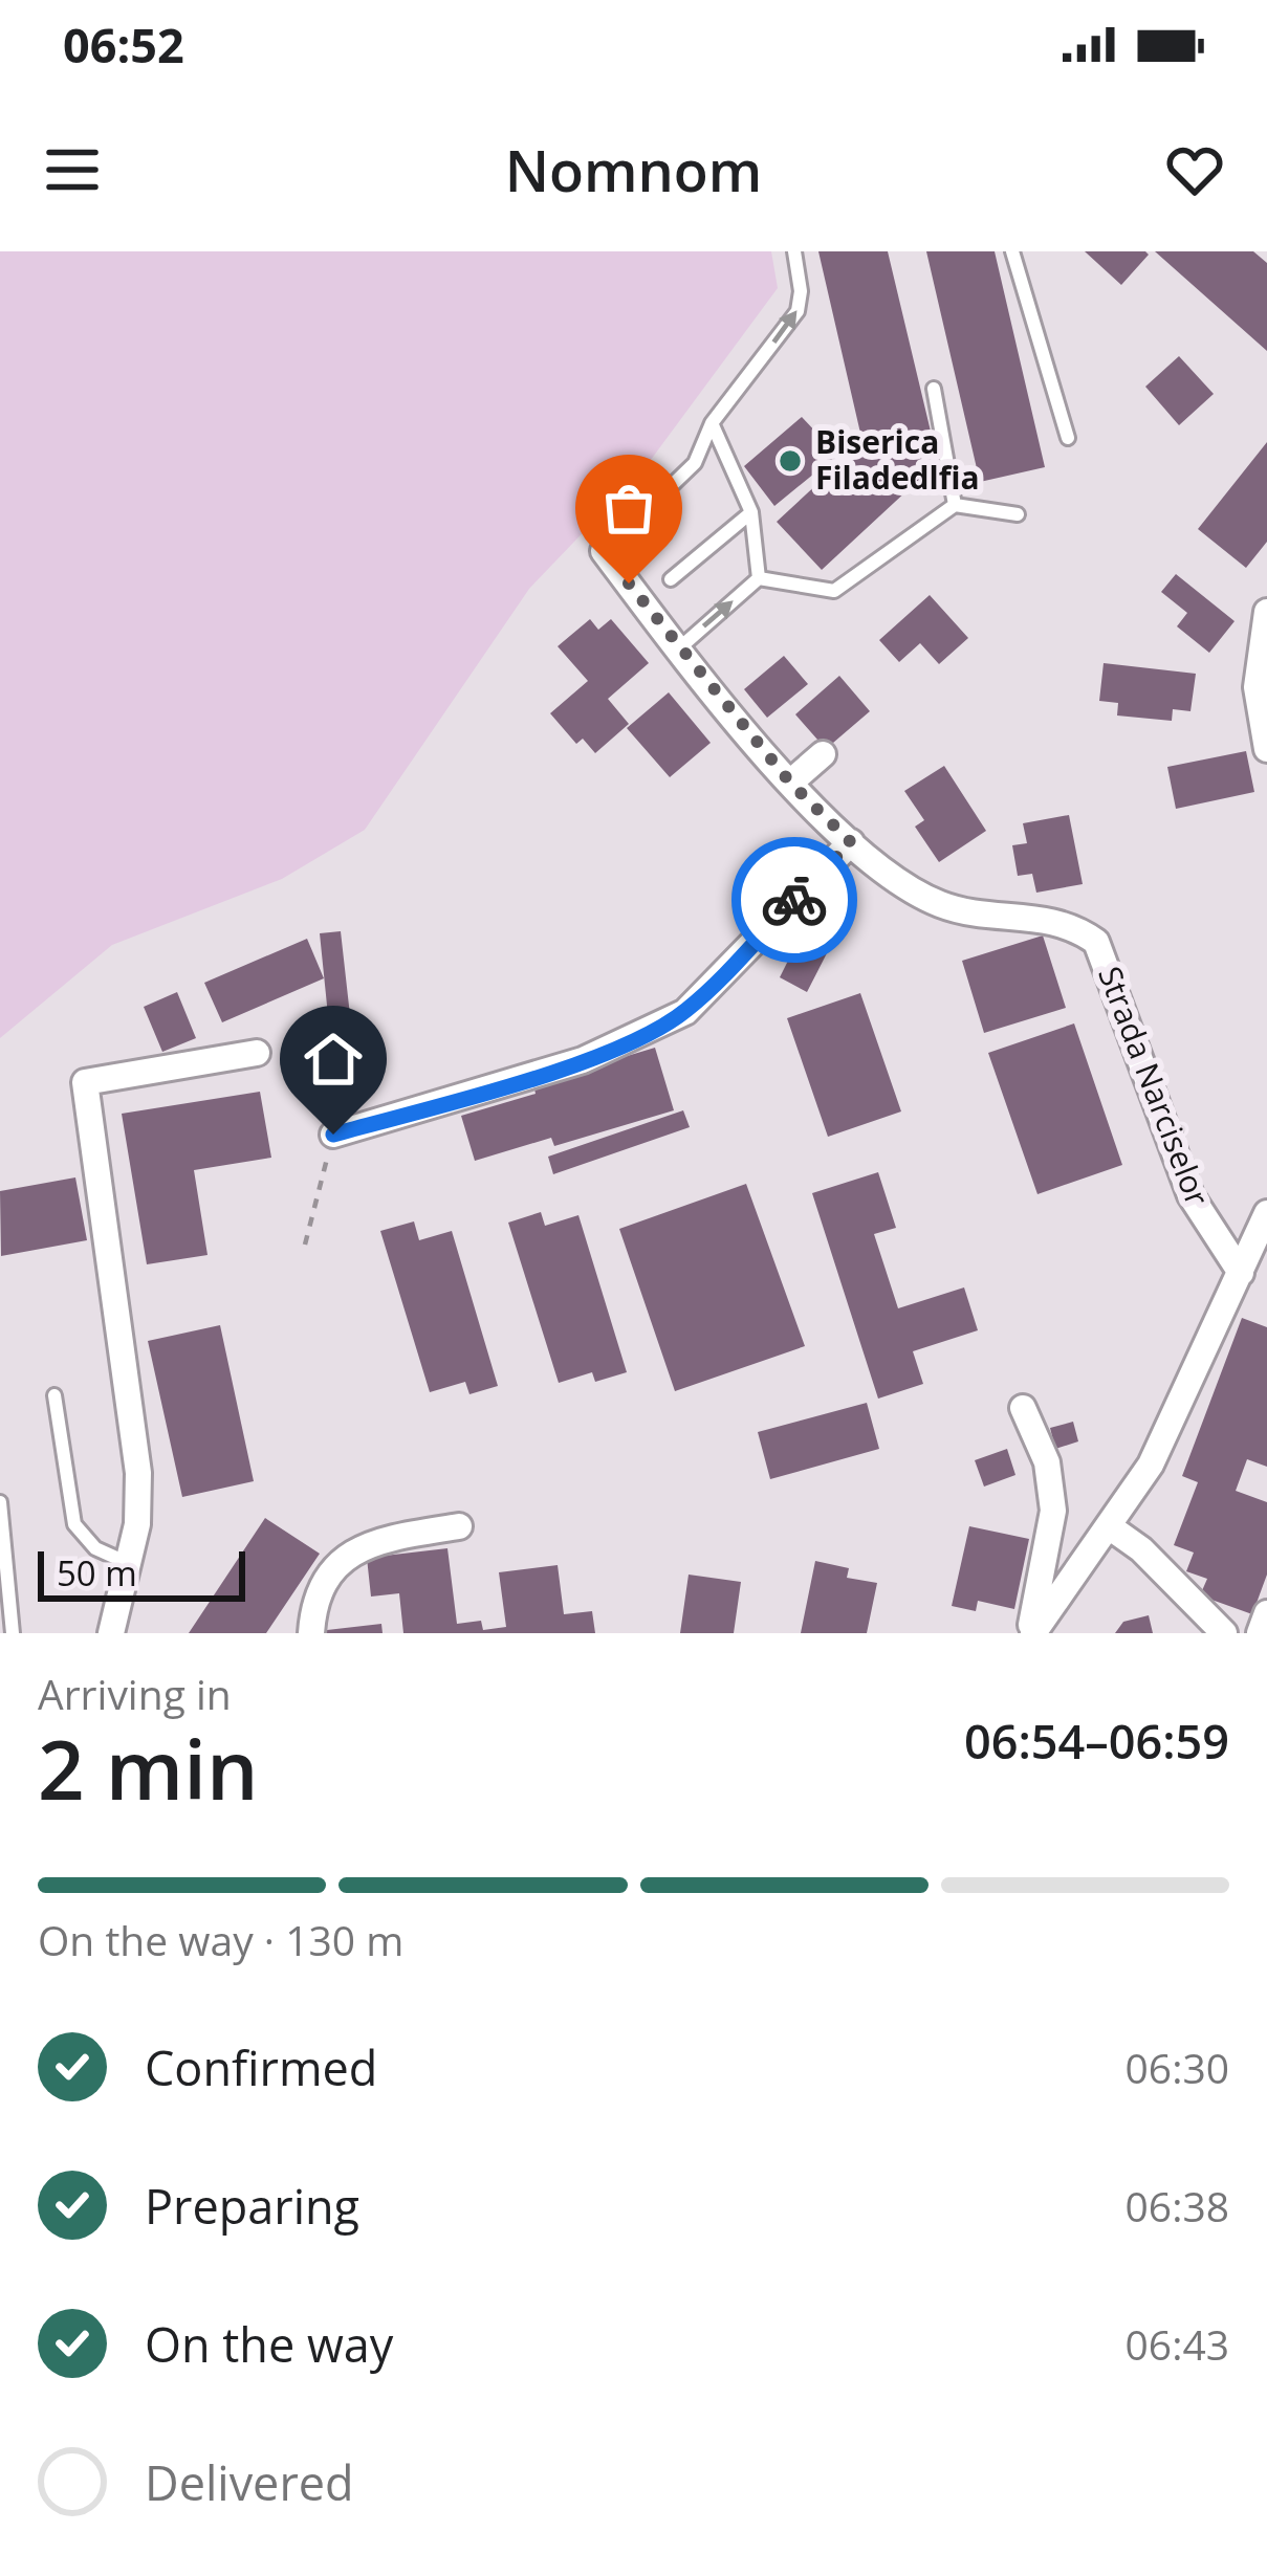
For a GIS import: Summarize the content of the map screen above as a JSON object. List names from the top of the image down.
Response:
{
  "streets": {
    "street": ["Strada Narciselor"]
  },
  "places": ["Biserica Filadedlfia"],
  "scale_bar": "50 m",
  "page": {
    "status": "06:52",
    "header": "Nomnom",
    "scale": "50 m",
    "heading": ["2 min", "Arriving in", "06:54–06:59"],
    "bar": "On the way · 130 m",
    "list": [
      ["Confirmed", "06:30"],
      ["Preparing", "06:38"],
      ["On the way", "06:43"],
      "Delivered"
    ]
  }
}
